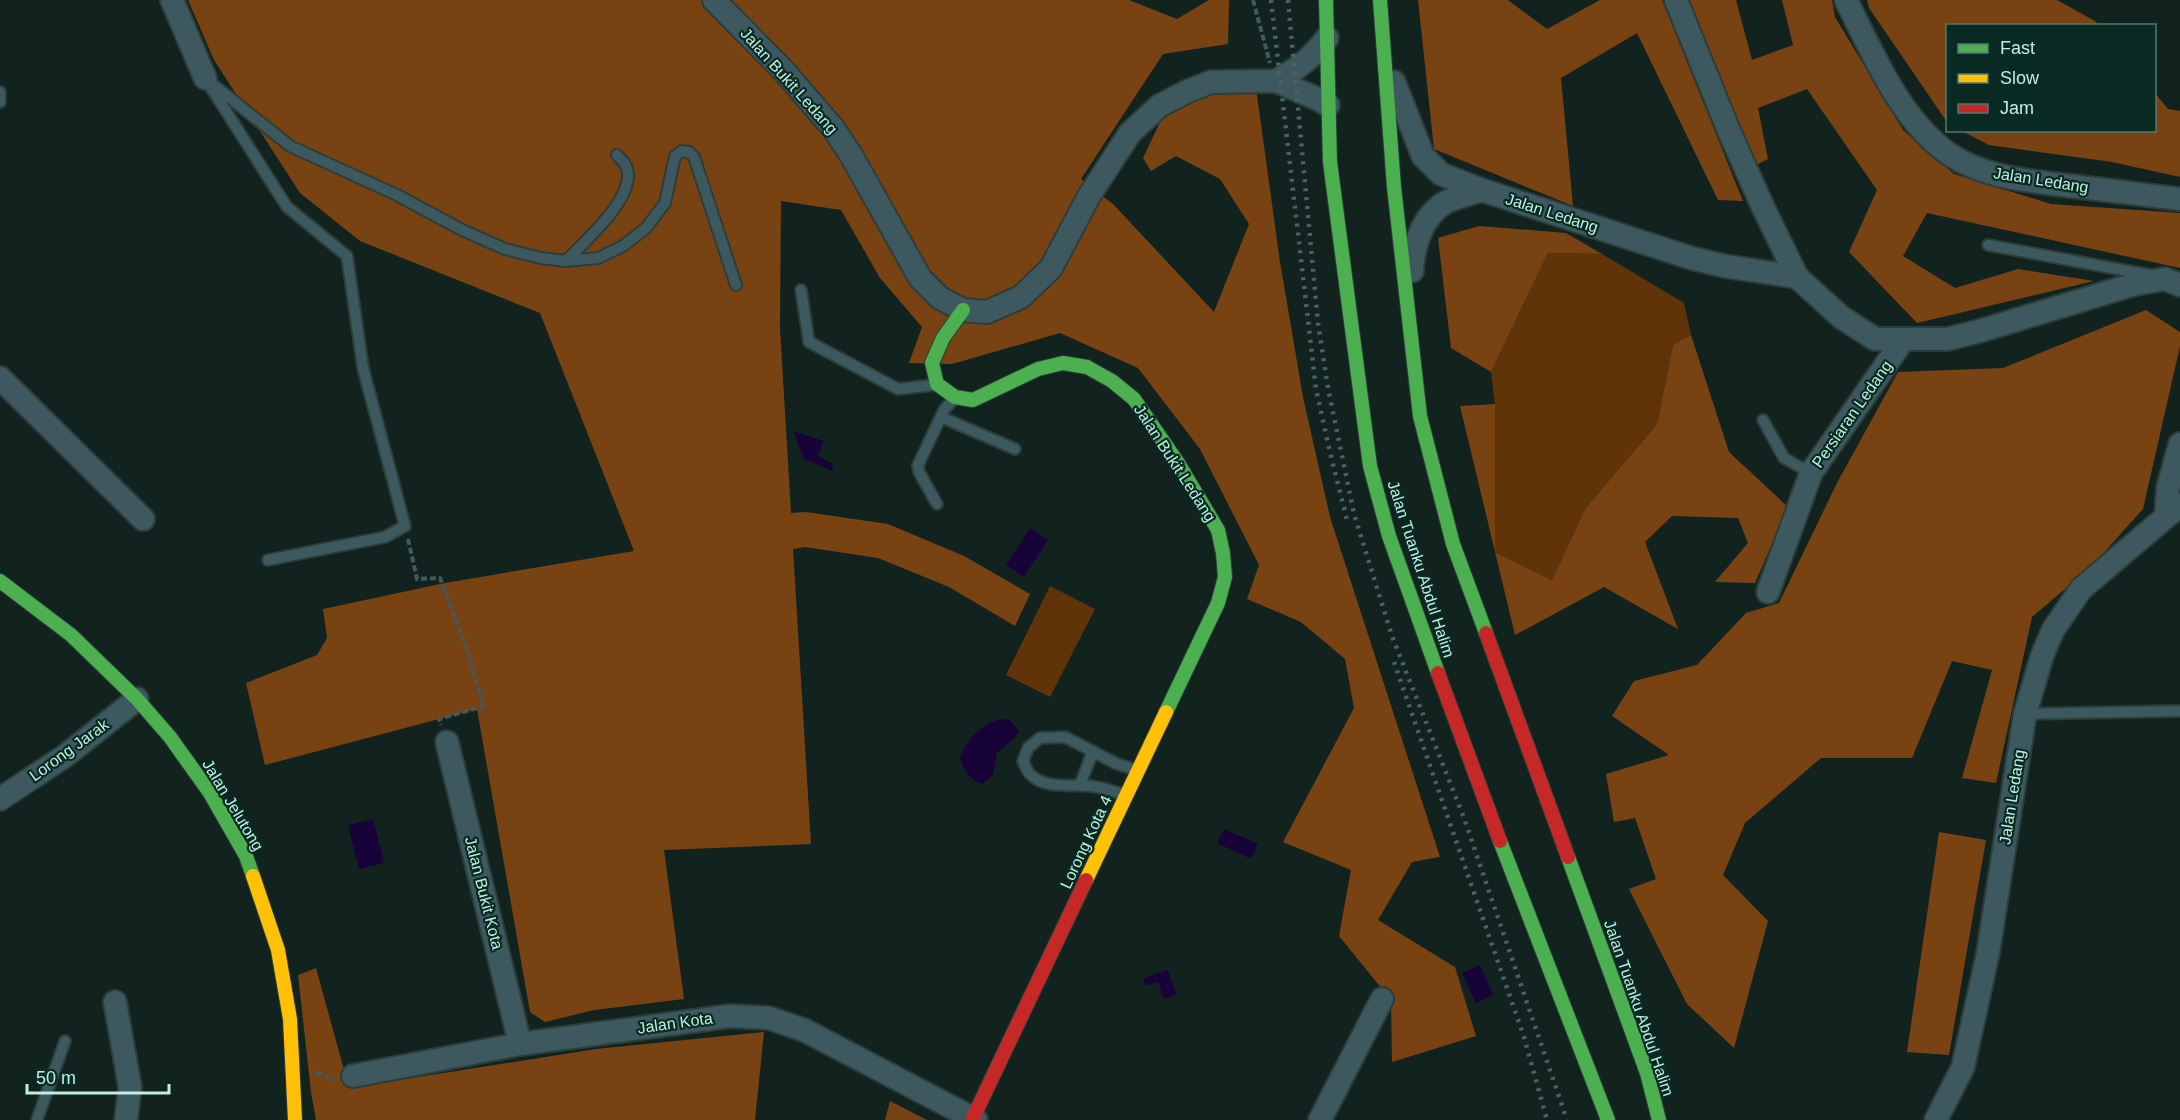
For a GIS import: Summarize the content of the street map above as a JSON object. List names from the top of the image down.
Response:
{
  "streets": {
    "main road": [
      "Jalan Bukit Ledang",
      "Jalan Tuanku Abdul Halim",
      "Jalan Jelutong",
      "Lorong Kota 4"
    ],
    "street": [
      "Jalan Ledang",
      "Persiaran Ledang",
      "Lorong Jarak",
      "Jalan Bukit Kota",
      "Jalan Kota"
    ]
  },
  "crossings": [
    ["Jalan Bukit Ledang", "Lorong Kota 4"],
    ["Jalan Ledang", "Jalan Tuanku Abdul Halim"],
    ["Lorong Jarak", "Jalan Jelutong"],
    ["Lorong Kota 4", "Jalan Kota"],
    ["Jalan Bukit Kota", "Jalan Kota"]
  ],
  "legend": ["Fast", "Slow", "Jam"],
  "scale_bar": "50 m"
}
